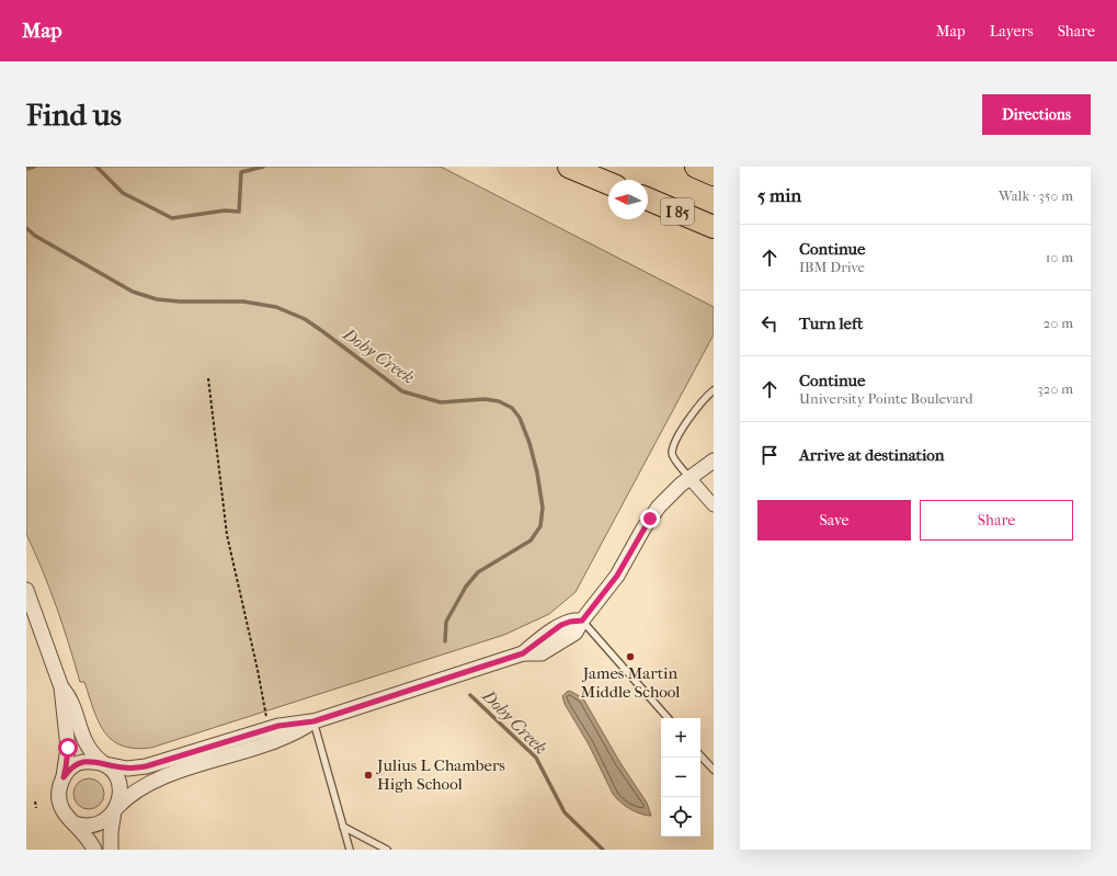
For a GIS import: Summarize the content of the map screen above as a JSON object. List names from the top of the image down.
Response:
{
  "streets": {
    "highway": ["I 85"]
  },
  "water": ["Doby Creek"],
  "places": ["James Martin Middle School", "Julius L Chambers High School"],
  "north": "left",
  "page": {
    "header": "Map",
    "nav": ["Map", "Layers", "Share"],
    "buttons": [
      "Directions",
      ["Save", "Share"]
    ],
    "title": "Find us",
    "heading": ["5 min", "Walk · 350 m"],
    "list": [
      ["Continue", "IBM Drive", "10 m"],
      ["Turn left", "20 m"],
      ["Continue", "University Pointe Boulevard", "320 m"],
      "Arrive at destination"
    ],
    "map_buttons": ["+", "−"]
  }
}
